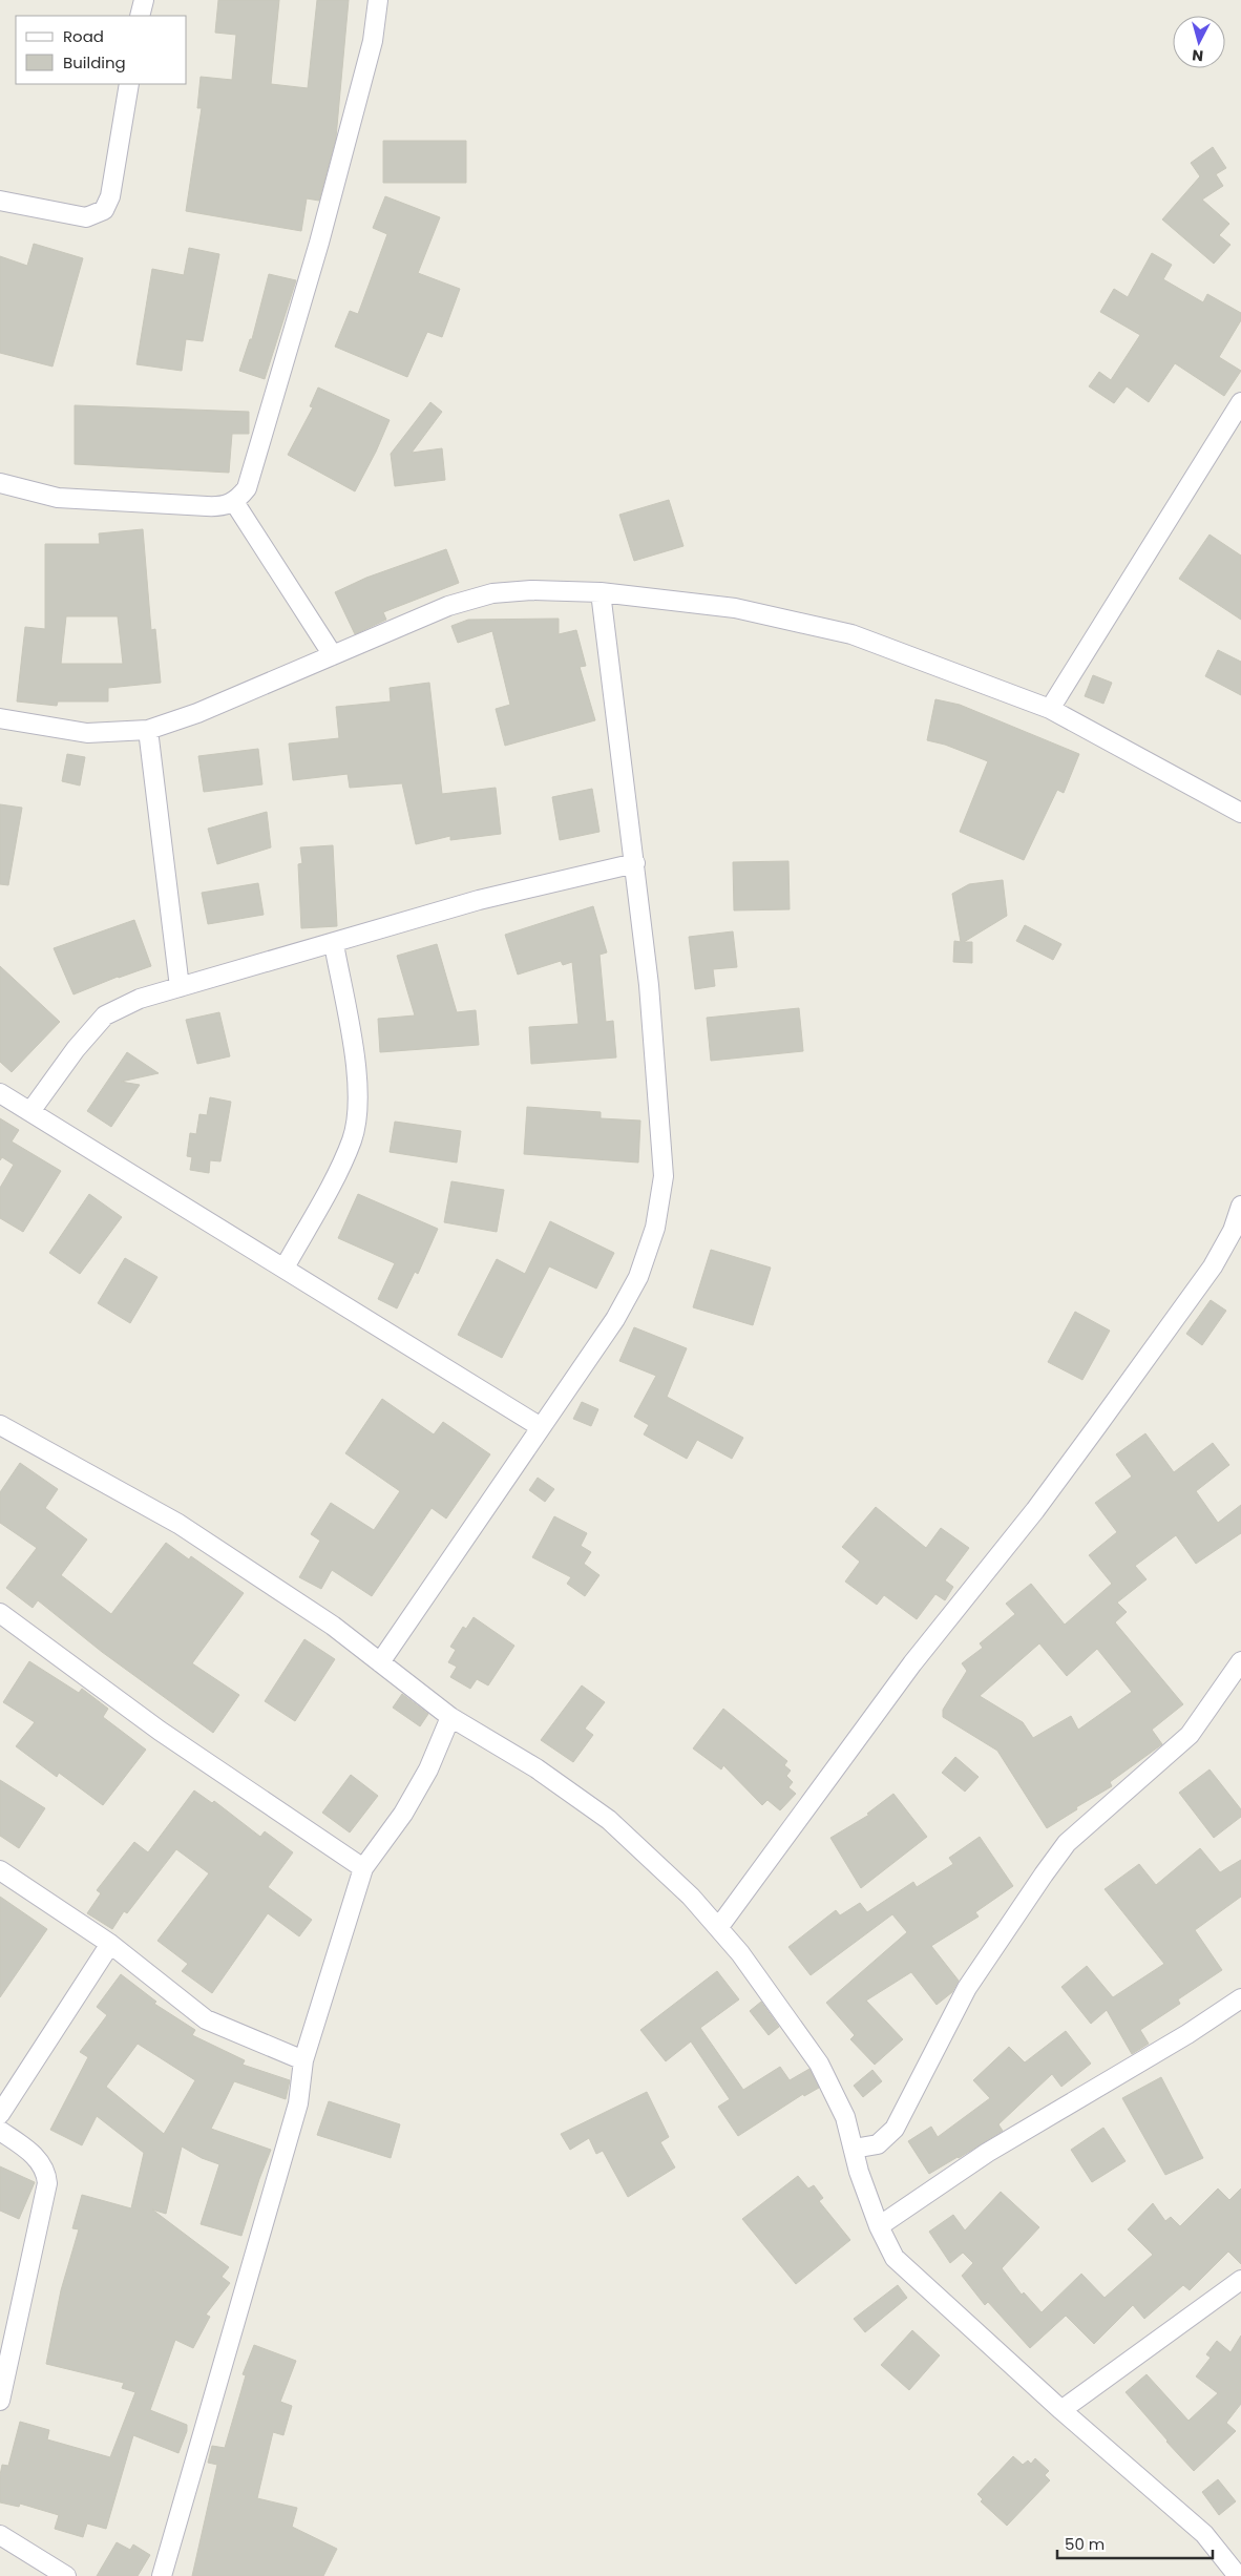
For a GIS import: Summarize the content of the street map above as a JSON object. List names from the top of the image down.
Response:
{
  "legend": ["Road", "Building"],
  "scale_bar": "50 m",
  "north": "bottom"
}
